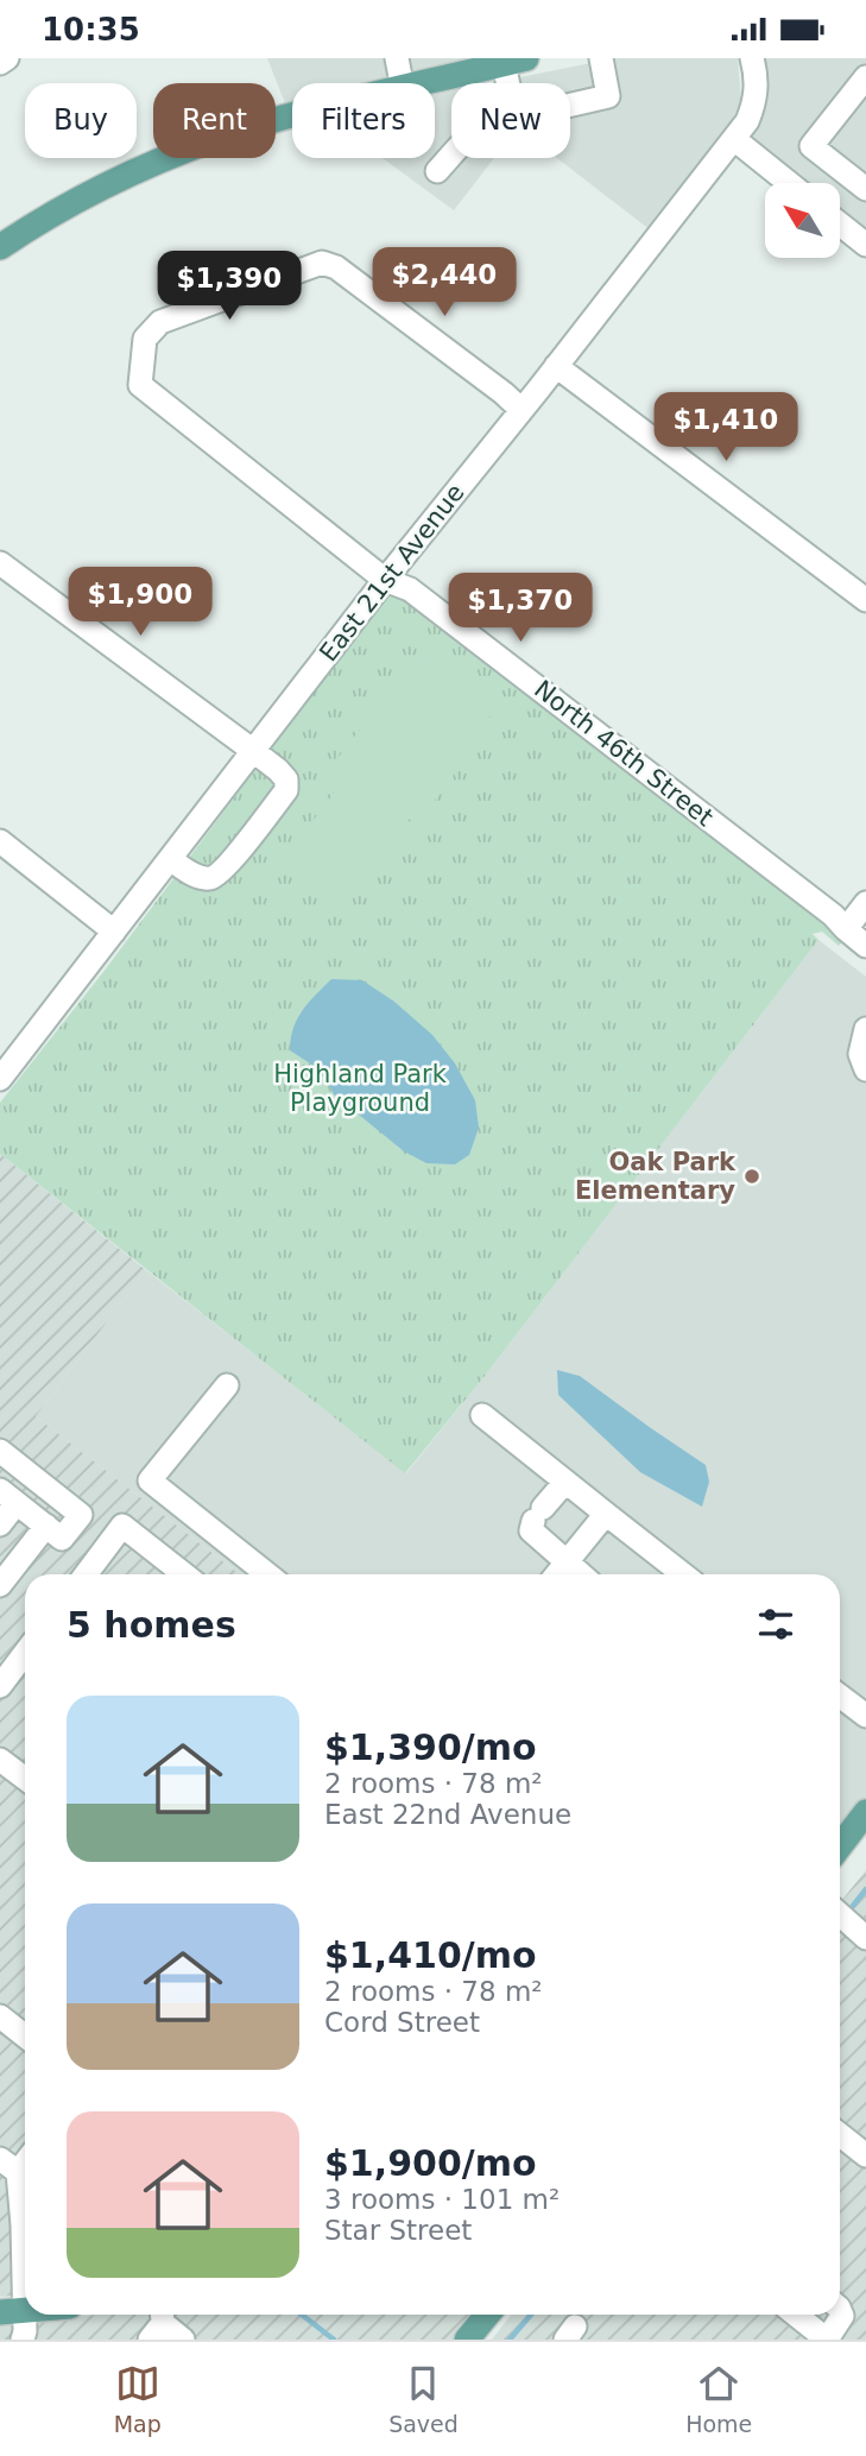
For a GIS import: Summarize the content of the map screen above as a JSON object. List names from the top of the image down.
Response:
{
  "streets": {
    "street": ["East 21st Avenue", "North 46th Street"]
  },
  "crossings": [
    ["East 21st Avenue", "North 46th Street"]
  ],
  "parks": ["Highland Park Playground"],
  "places": ["Oak Park Elementary"],
  "north": "top left",
  "page": {
    "status": "10:35",
    "chip": [
      "Buy",
      "Rent",
      "Filters",
      "New"
    ],
    "price": [
      "$2,440",
      "$1,390",
      "$1,410",
      "$1,900",
      "$1,370"
    ],
    "heading": "5 homes",
    "list": [
      {
        "name": "$1,390/mo",
        "note": "2 rooms · 78 m² · East 22nd Avenue"
      },
      {
        "name": "$1,410/mo",
        "note": "2 rooms · 78 m² · Cord Street"
      },
      {
        "name": "$1,900/mo",
        "note": "3 rooms · 101 m² · Star Street"
      }
    ],
    "tabs": ["Map", "Saved", "Home"]
  }
}
